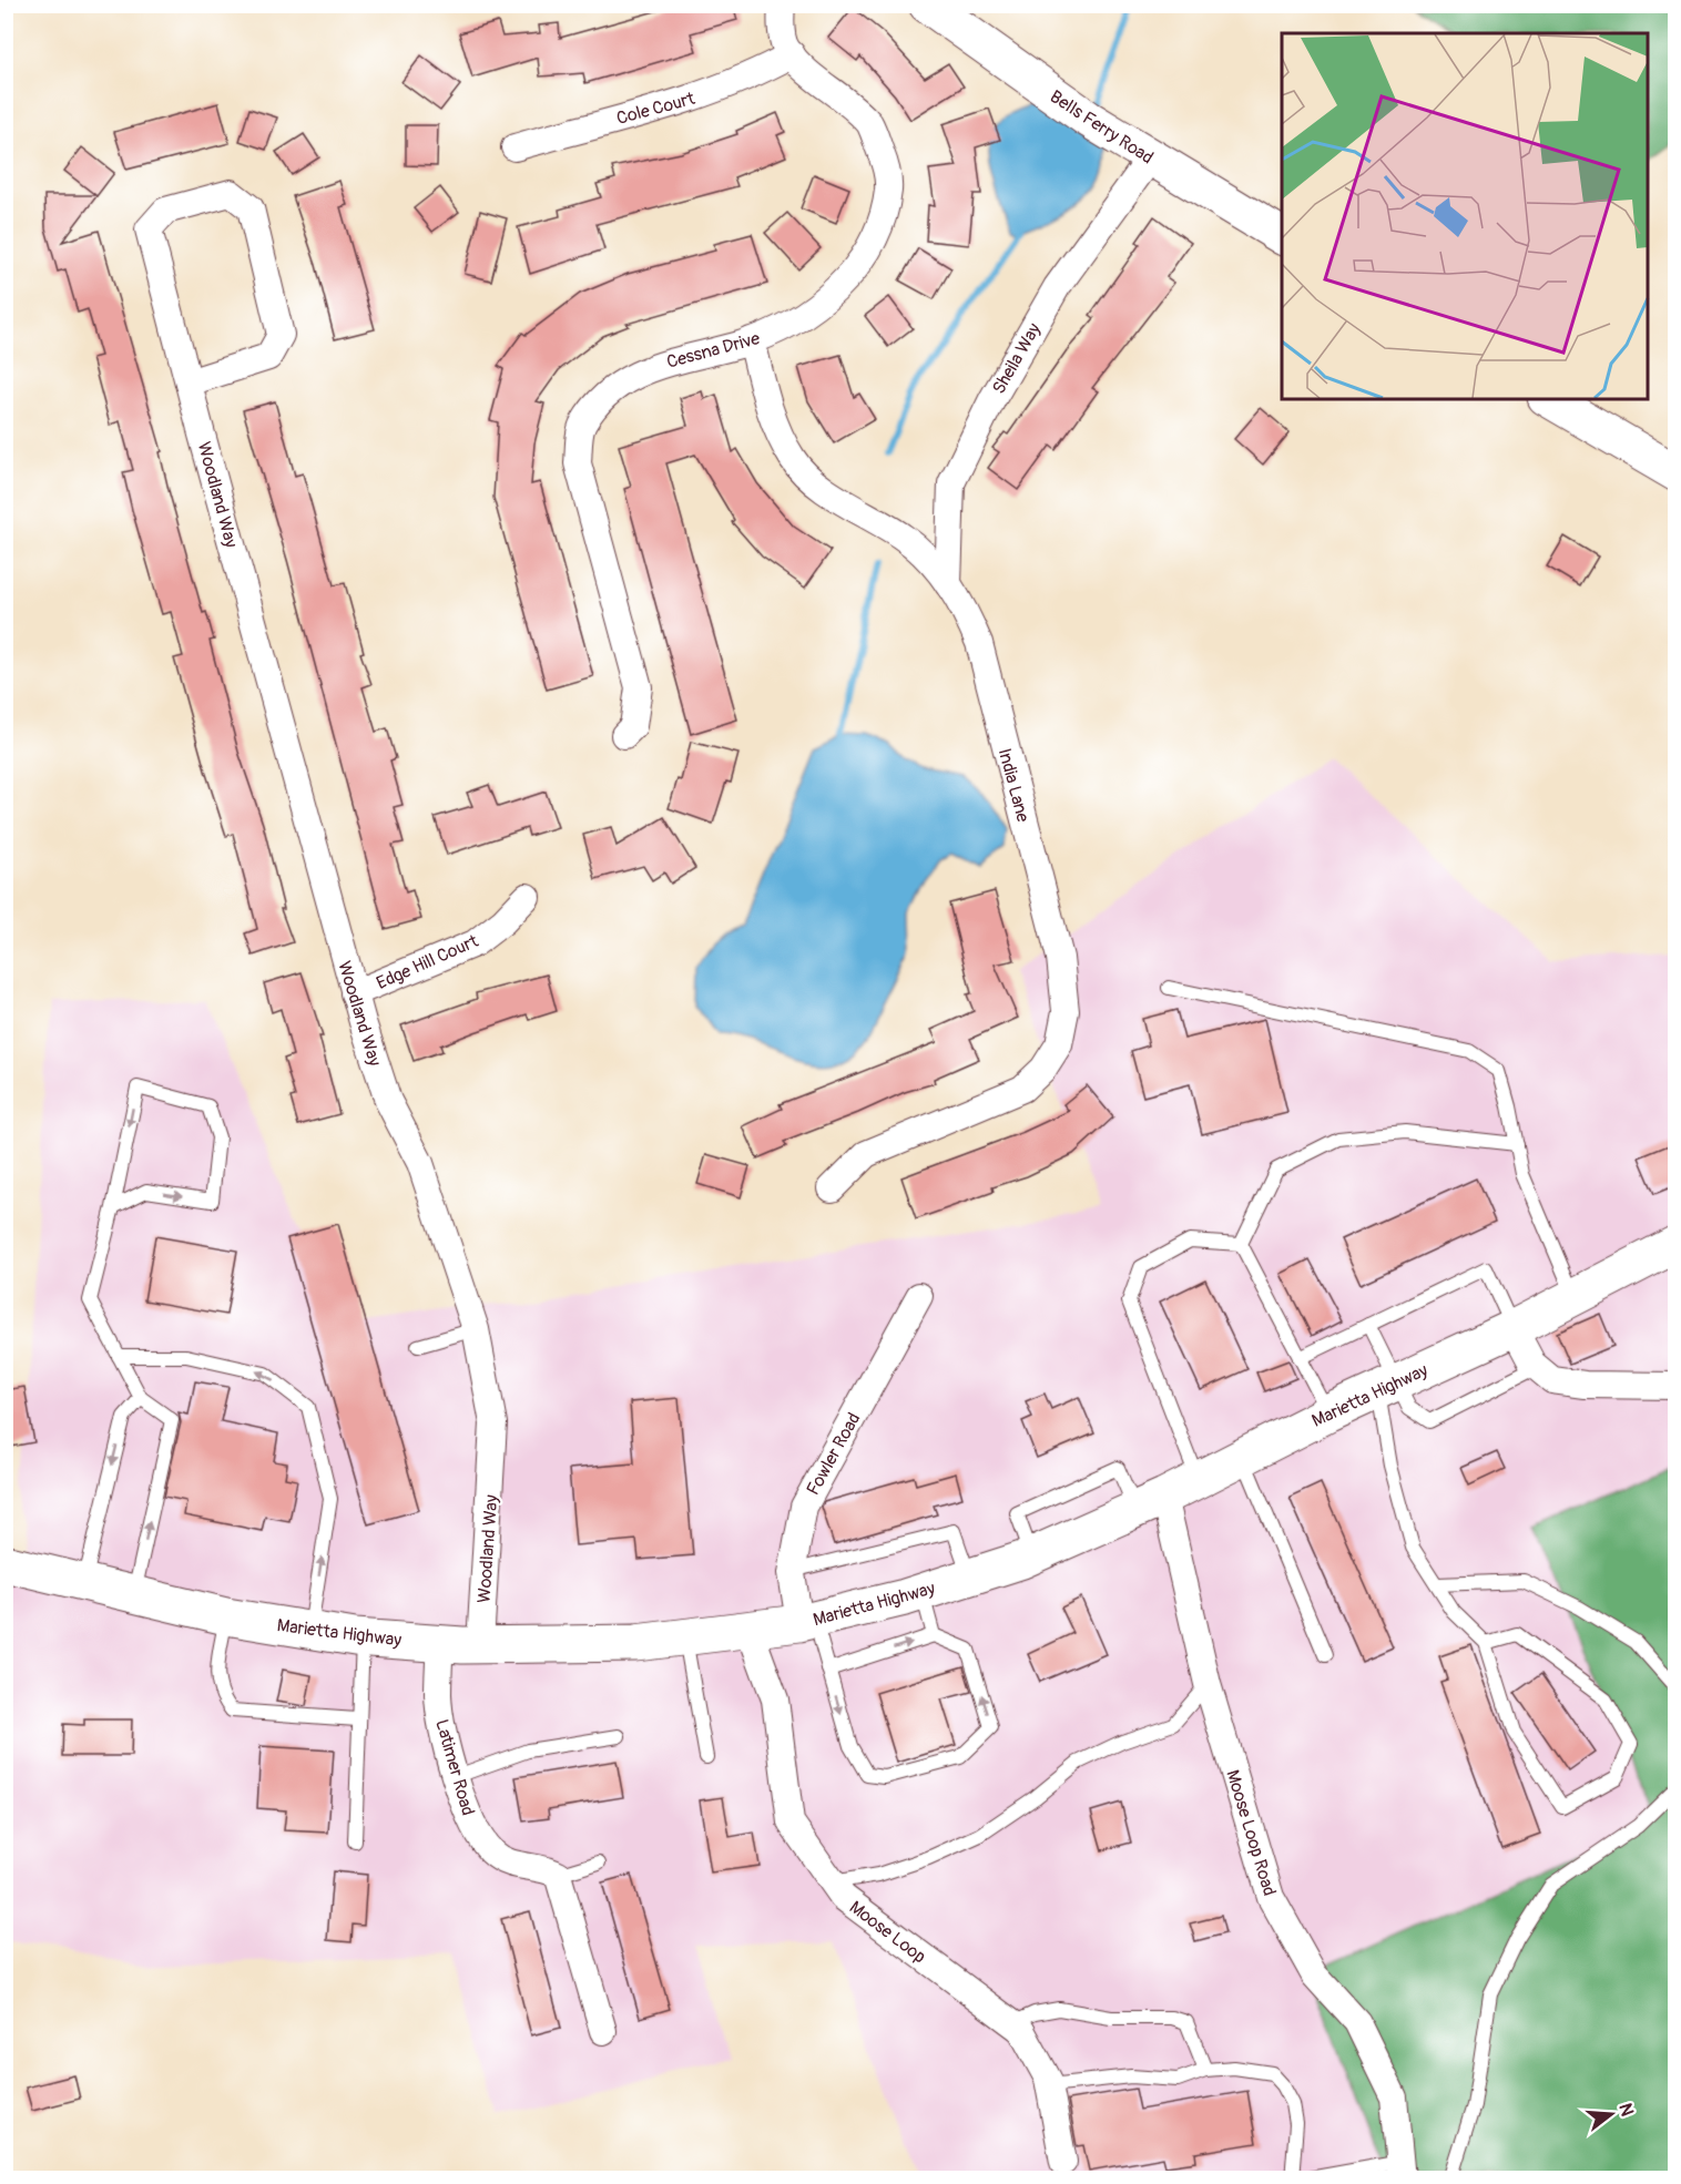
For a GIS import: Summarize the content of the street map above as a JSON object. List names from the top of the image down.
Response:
{
  "streets": {
    "main road": ["Bells Ferry Road", "Marietta Highway"],
    "street": [
      "Cole Court",
      "Cessna Drive",
      "Sheila Way",
      "Woodland Way",
      "India Lane",
      "Edge Hill Court",
      "Fowler Road",
      "Latimer Road",
      "Moose Loop Road",
      "Moose Loop"
    ]
  },
  "crossings": [
    ["Cole Court", "Cessna Drive"],
    ["Bells Ferry Road", "Sheila Way"],
    ["Cessna Drive", "India Lane"],
    ["Sheila Way", "India Lane"],
    ["Woodland Way", "Edge Hill Court"],
    ["Woodland Way", "Marietta Highway"],
    ["Marietta Highway", "Fowler Road"],
    ["Marietta Highway", "Latimer Road"],
    ["Marietta Highway", "Moose Loop Road"],
    ["Marietta Highway", "Moose Loop"]
  ],
  "north": "right"
}
